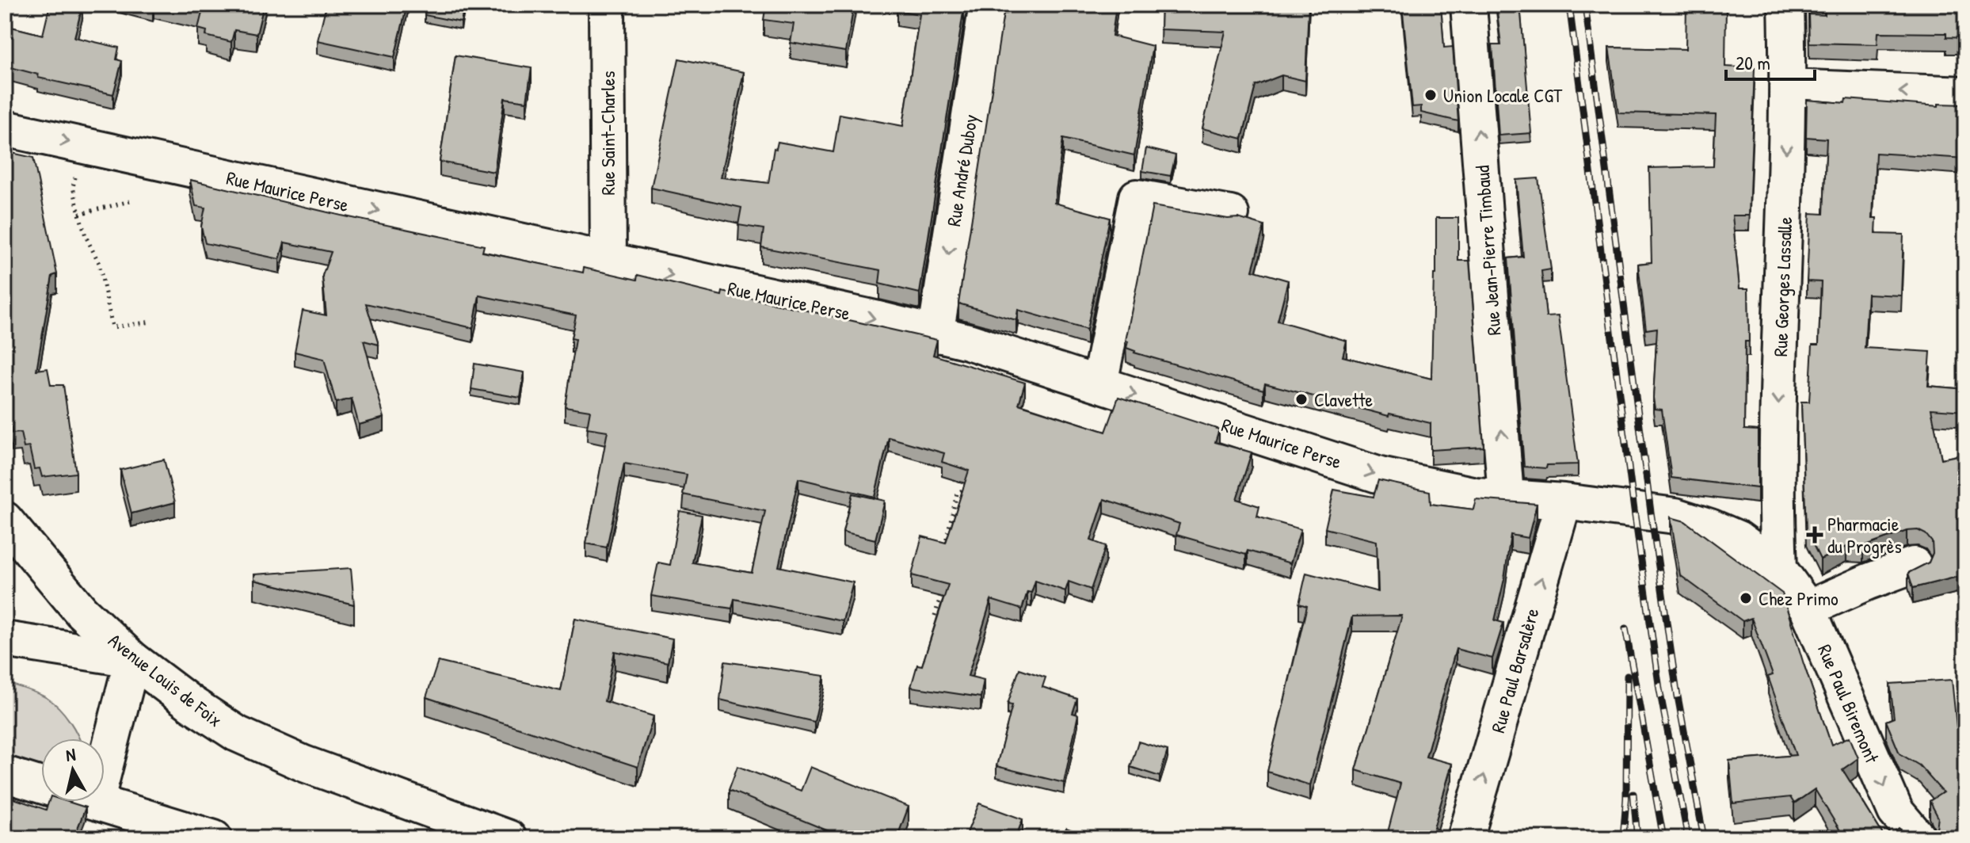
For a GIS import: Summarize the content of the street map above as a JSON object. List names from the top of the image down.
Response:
{
  "streets": {
    "street": [
      "Rue Saint-Charles",
      "Rue André Duboy",
      "Rue Maurice Perse",
      "Rue Jean-Pierre Timbaud",
      "Rue Georges Lassalle",
      "Rue Paul Barsalère",
      "Avenue Louis de Foix",
      "Rue Paul Biremont"
    ]
  },
  "crossings": [
    ["Rue Saint-Charles", "Rue Maurice Perse"],
    ["Rue André Duboy", "Rue Maurice Perse"],
    ["Rue Maurice Perse", "Rue Jean-Pierre Timbaud"],
    ["Rue Maurice Perse", "Rue Georges Lassalle"],
    ["Rue Maurice Perse", "Rue Paul Barsalère"],
    ["Rue Maurice Perse", "Rue Paul Biremont"],
    ["Rue Georges Lassalle", "Rue Paul Biremont"]
  ],
  "one_way": [
    "Rue André Duboy",
    "Rue Maurice Perse",
    "Rue Jean-Pierre Timbaud",
    "Rue Georges Lassalle",
    "Rue Paul Barsalère",
    "Rue Paul Biremont"
  ],
  "places": {
    "other": ["Union Locale CGT", "Clavette", "Chez Primo"],
    "health": ["Pharmacie du Progrès"]
  },
  "scale_bar": "20 m",
  "north": "top"
}
